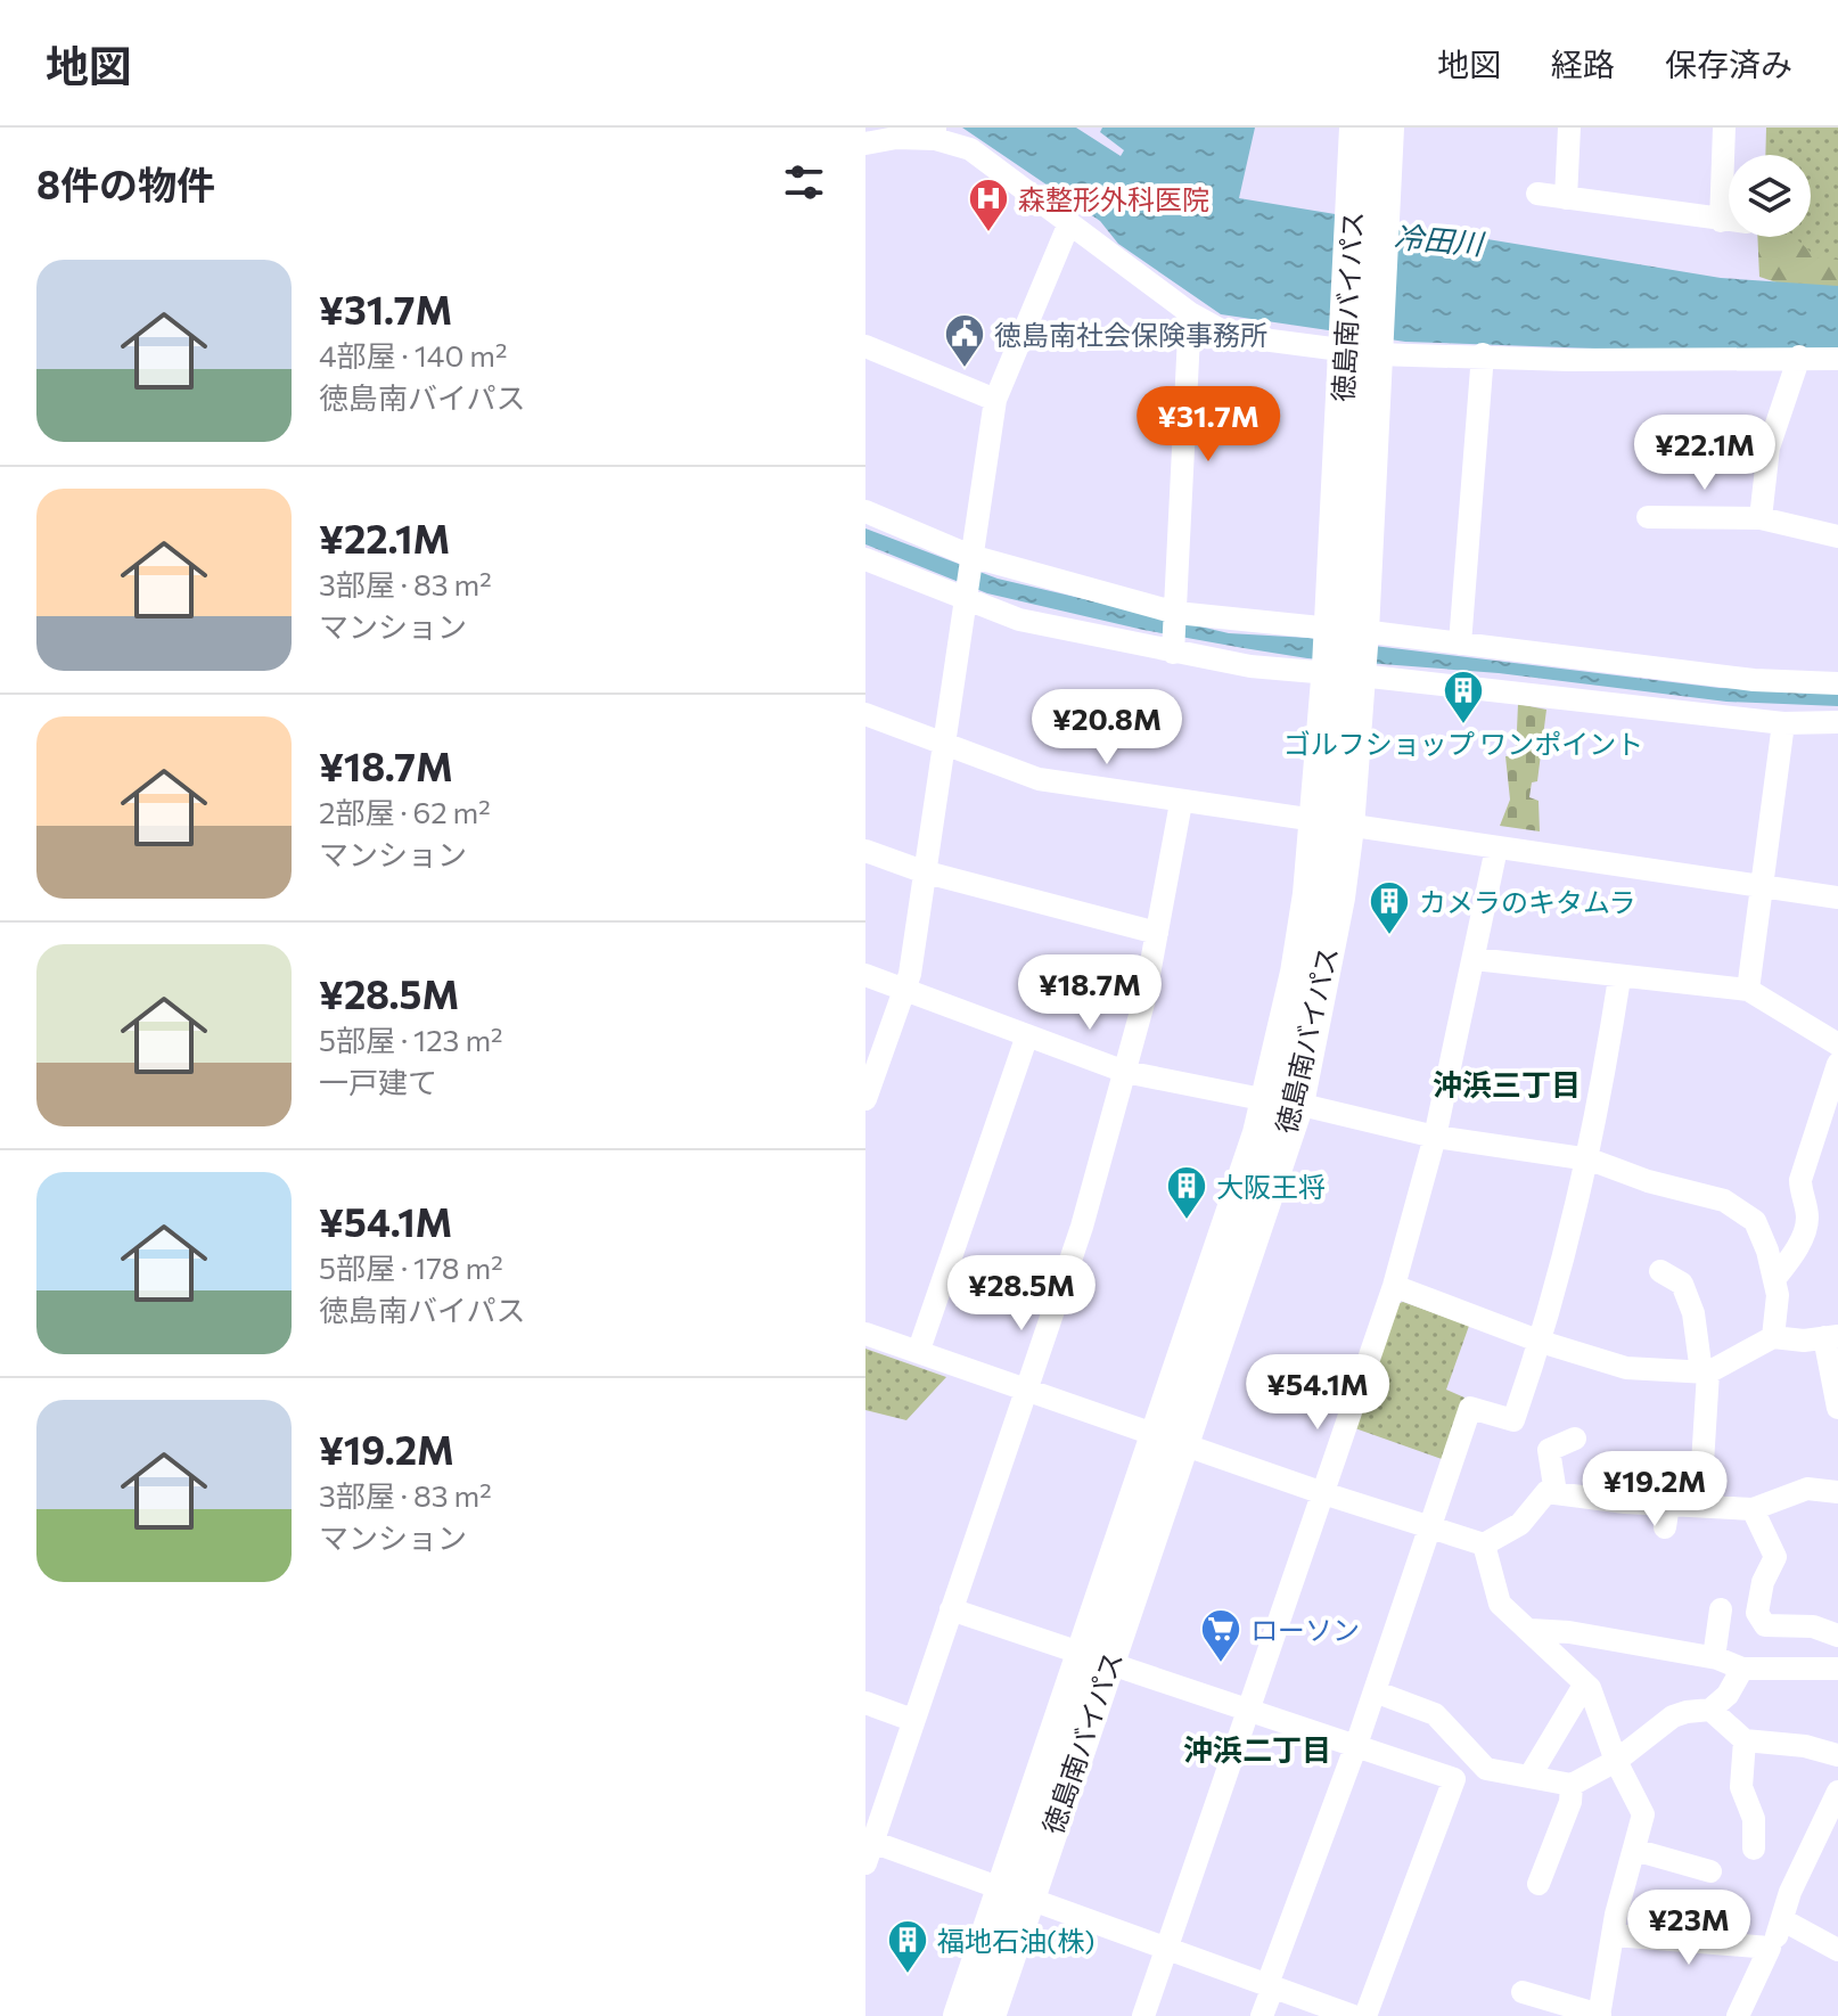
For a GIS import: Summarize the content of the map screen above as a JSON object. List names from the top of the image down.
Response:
{
  "streets": {
    "highway": ["徳島南バイパス"]
  },
  "districts": ["沖浜三丁目", "沖浜二丁目"],
  "water": ["冷田川"],
  "places": {
    "hospital": ["森整形外科医院"],
    "public building": ["徳島南社会保険事務所"],
    "building": [
      "ゴルフショップ ワンポイント",
      "カメラのキタムラ",
      "大阪王将",
      "福地石油(株)"
    ],
    "supermarket": ["ローソン"]
  },
  "page": {
    "header": "地図",
    "nav": ["地図", "経路", "保存済み"],
    "heading": "8件の物件",
    "list": [
      {
        "name": "¥31.7M",
        "note": "4部屋 · 140 m² · 徳島南バイパス"
      },
      {
        "name": "¥22.1M",
        "note": "3部屋 · 83 m² · マンション"
      },
      {
        "name": "¥18.7M",
        "note": "2部屋 · 62 m² · マンション"
      },
      {
        "name": "¥28.5M",
        "note": "5部屋 · 123 m² · 一戸建て"
      },
      {
        "name": "¥54.1M",
        "note": "5部屋 · 178 m² · 徳島南バイパス"
      },
      {
        "name": "¥19.2M",
        "note": "3部屋 · 83 m² · マンション"
      }
    ],
    "price": [
      "¥31.7M",
      "¥22.1M",
      "¥20.8M",
      "¥18.7M",
      "¥28.5M",
      "¥54.1M",
      "¥19.2M",
      "¥23M"
    ]
  }
}
